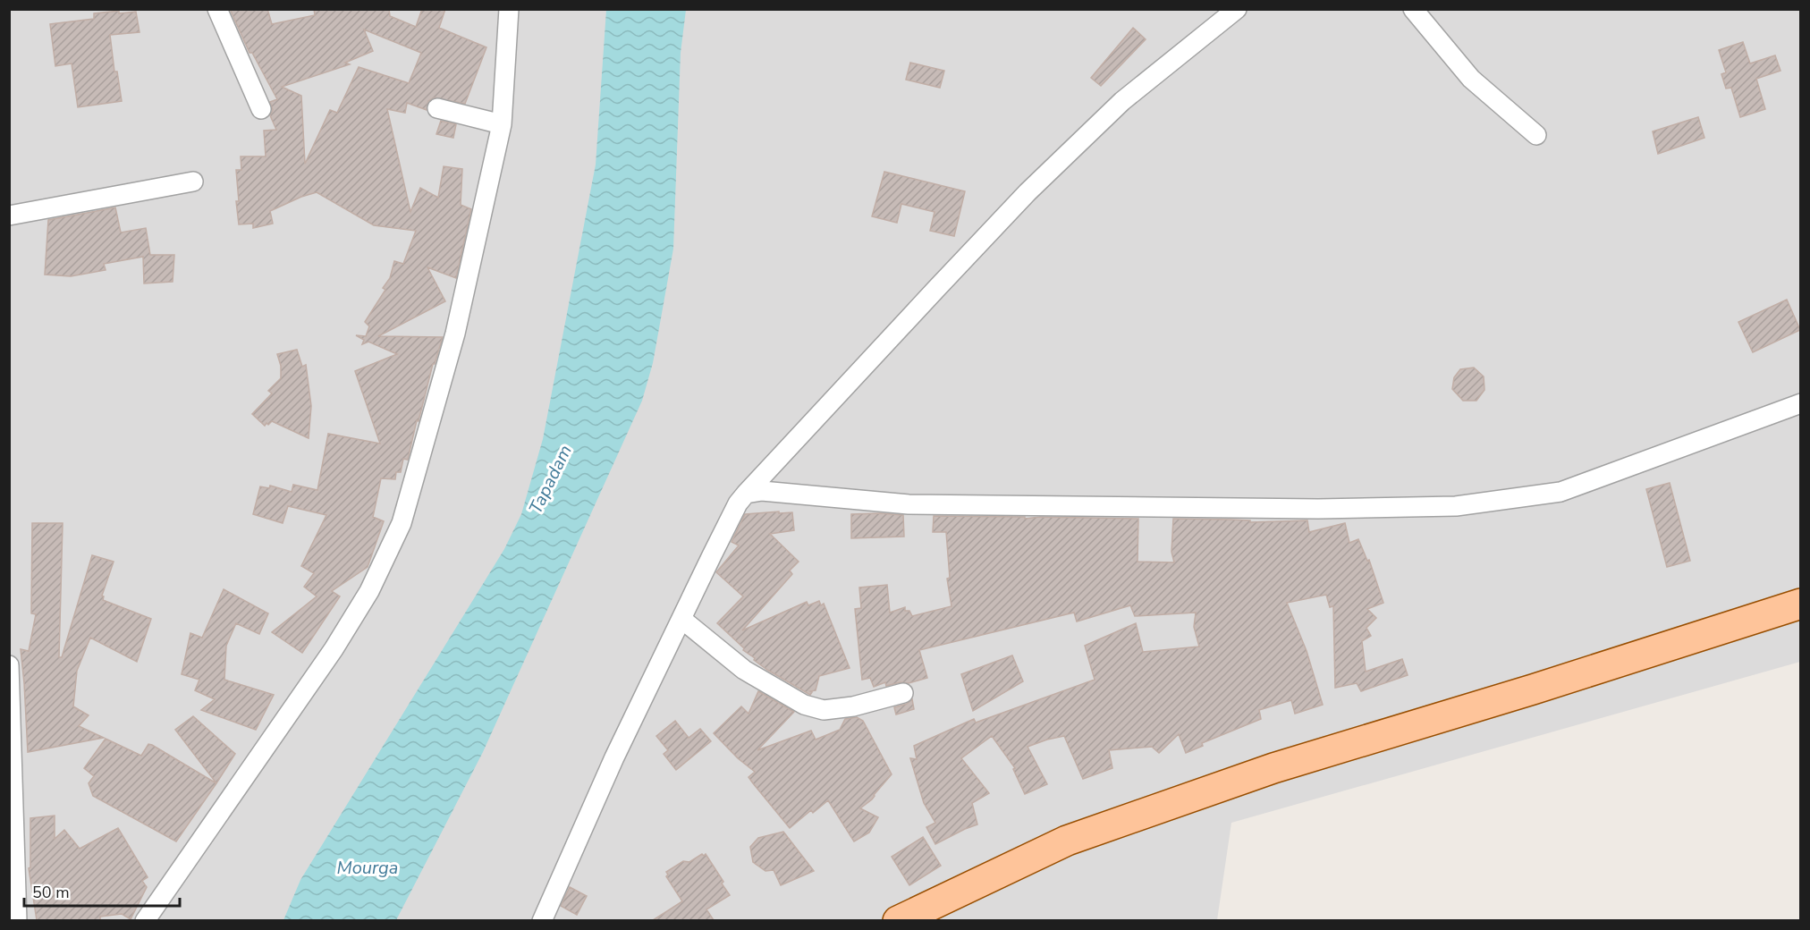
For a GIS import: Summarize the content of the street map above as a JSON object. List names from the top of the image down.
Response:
{
  "water": ["Tapadam", "Mourga"],
  "scale_bar": "50 m"
}
